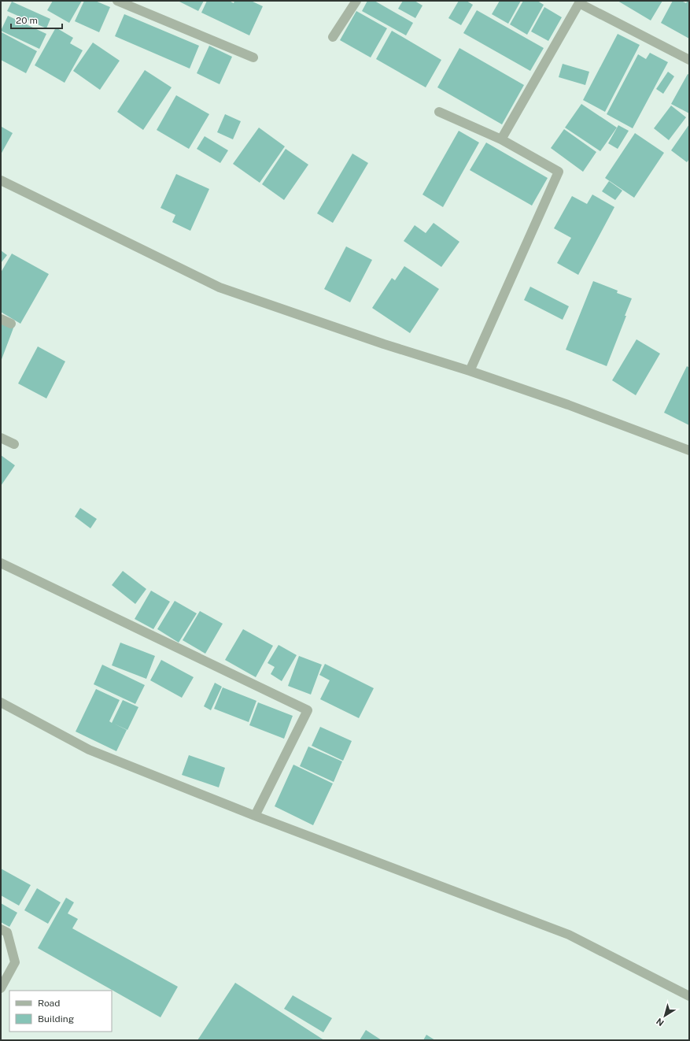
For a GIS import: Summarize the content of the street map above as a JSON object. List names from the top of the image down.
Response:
{
  "legend": ["Road", "Building"],
  "scale_bar": "20 m",
  "north": "bottom left"
}
